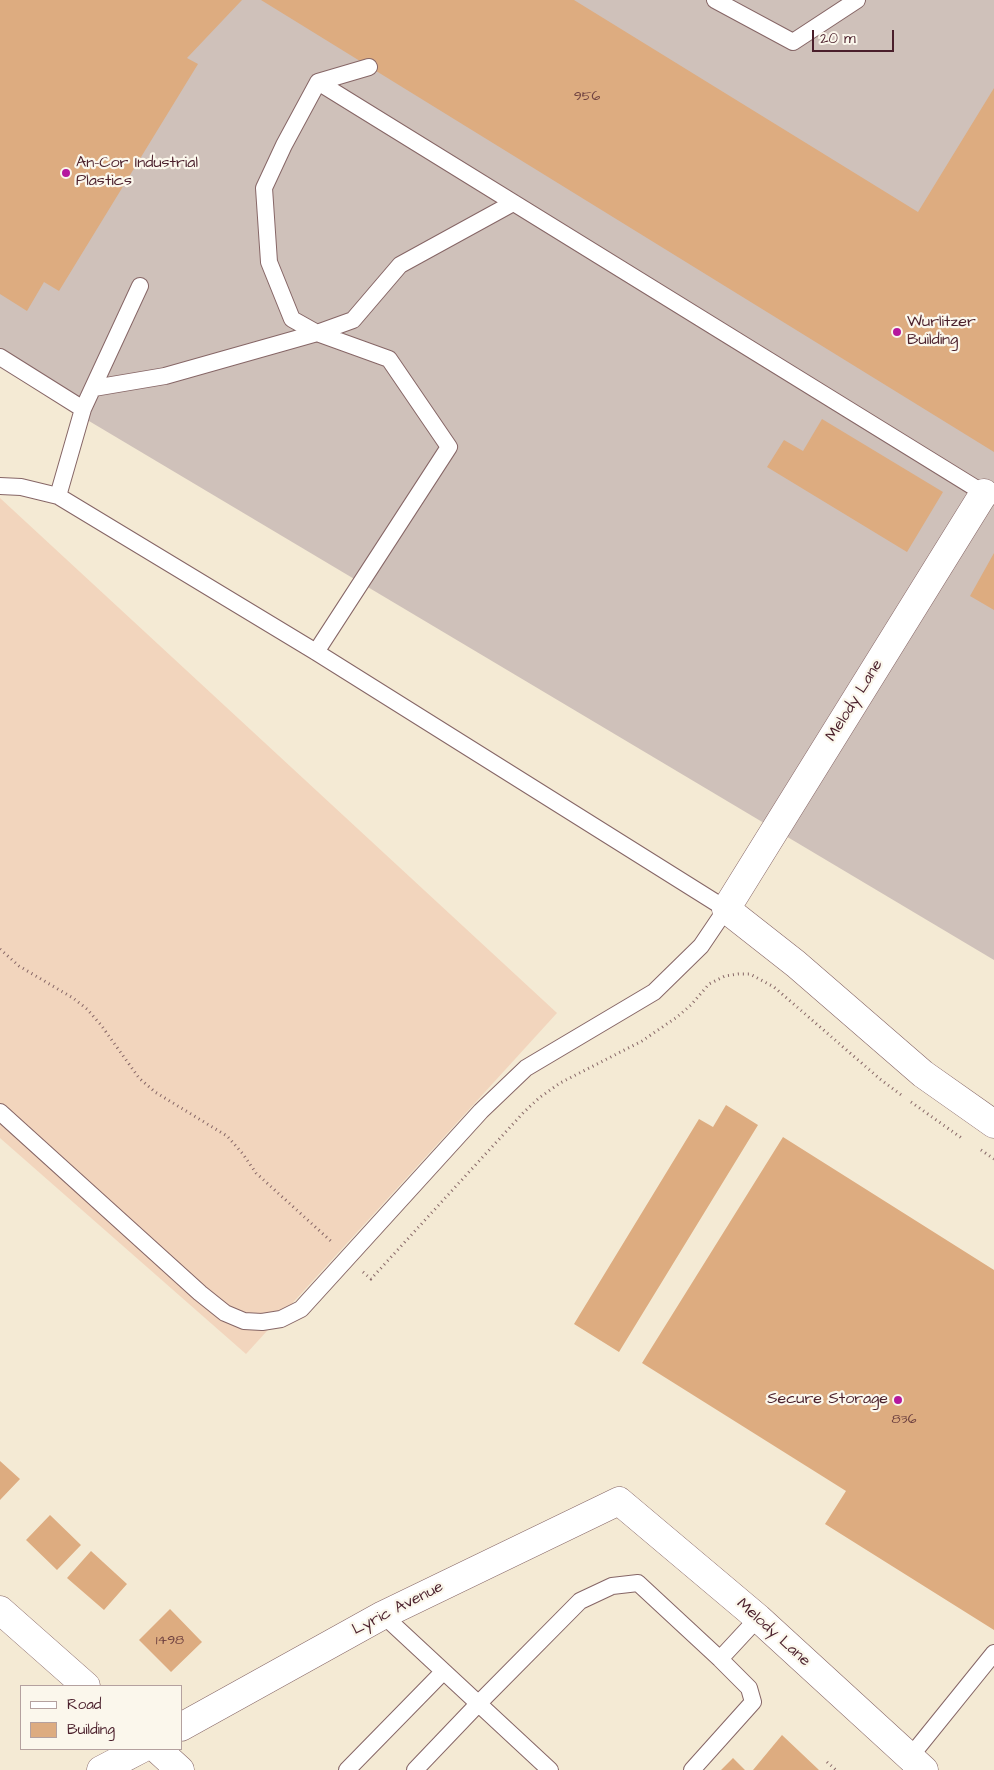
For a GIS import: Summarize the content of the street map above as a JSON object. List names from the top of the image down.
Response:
{
  "streets": {
    "street": ["Melody Lane", "Lyric Avenue"]
  },
  "crossings": [
    ["Melody Lane", "Lyric Avenue"]
  ],
  "places": ["An-Cor Industrial Plastics", "Wurlitzer Building", "Secure Storage"],
  "house_numbers": ["956", "836", "1498"],
  "legend": ["Road", "Building"],
  "scale_bar": "20 m"
}
